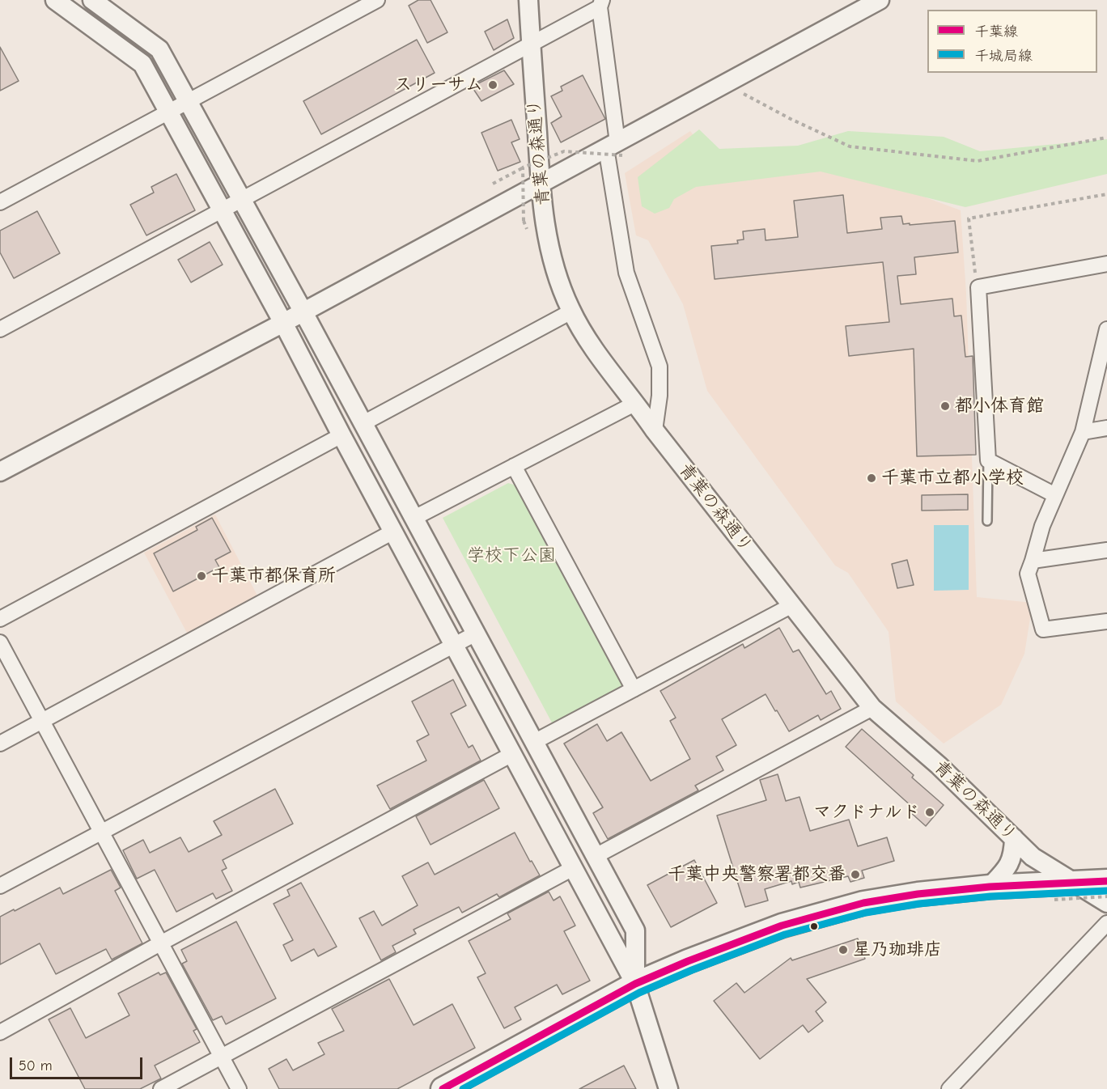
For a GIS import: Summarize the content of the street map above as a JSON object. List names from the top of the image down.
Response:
{
  "streets": {
    "street": ["青葉の森通り"]
  },
  "parks": ["学校下公園"],
  "places": [
    "スリーサム",
    "都小体育館",
    "千葉市立都小学校",
    "千葉市都保育所",
    "マクドナルド",
    "千葉中央警察署都交番",
    "星乃珈琲店"
  ],
  "lines": ["transit line 千葉線", "transit line 千城局線"],
  "legend": ["千葉線", "千城局線"],
  "scale_bar": "50 m"
}
